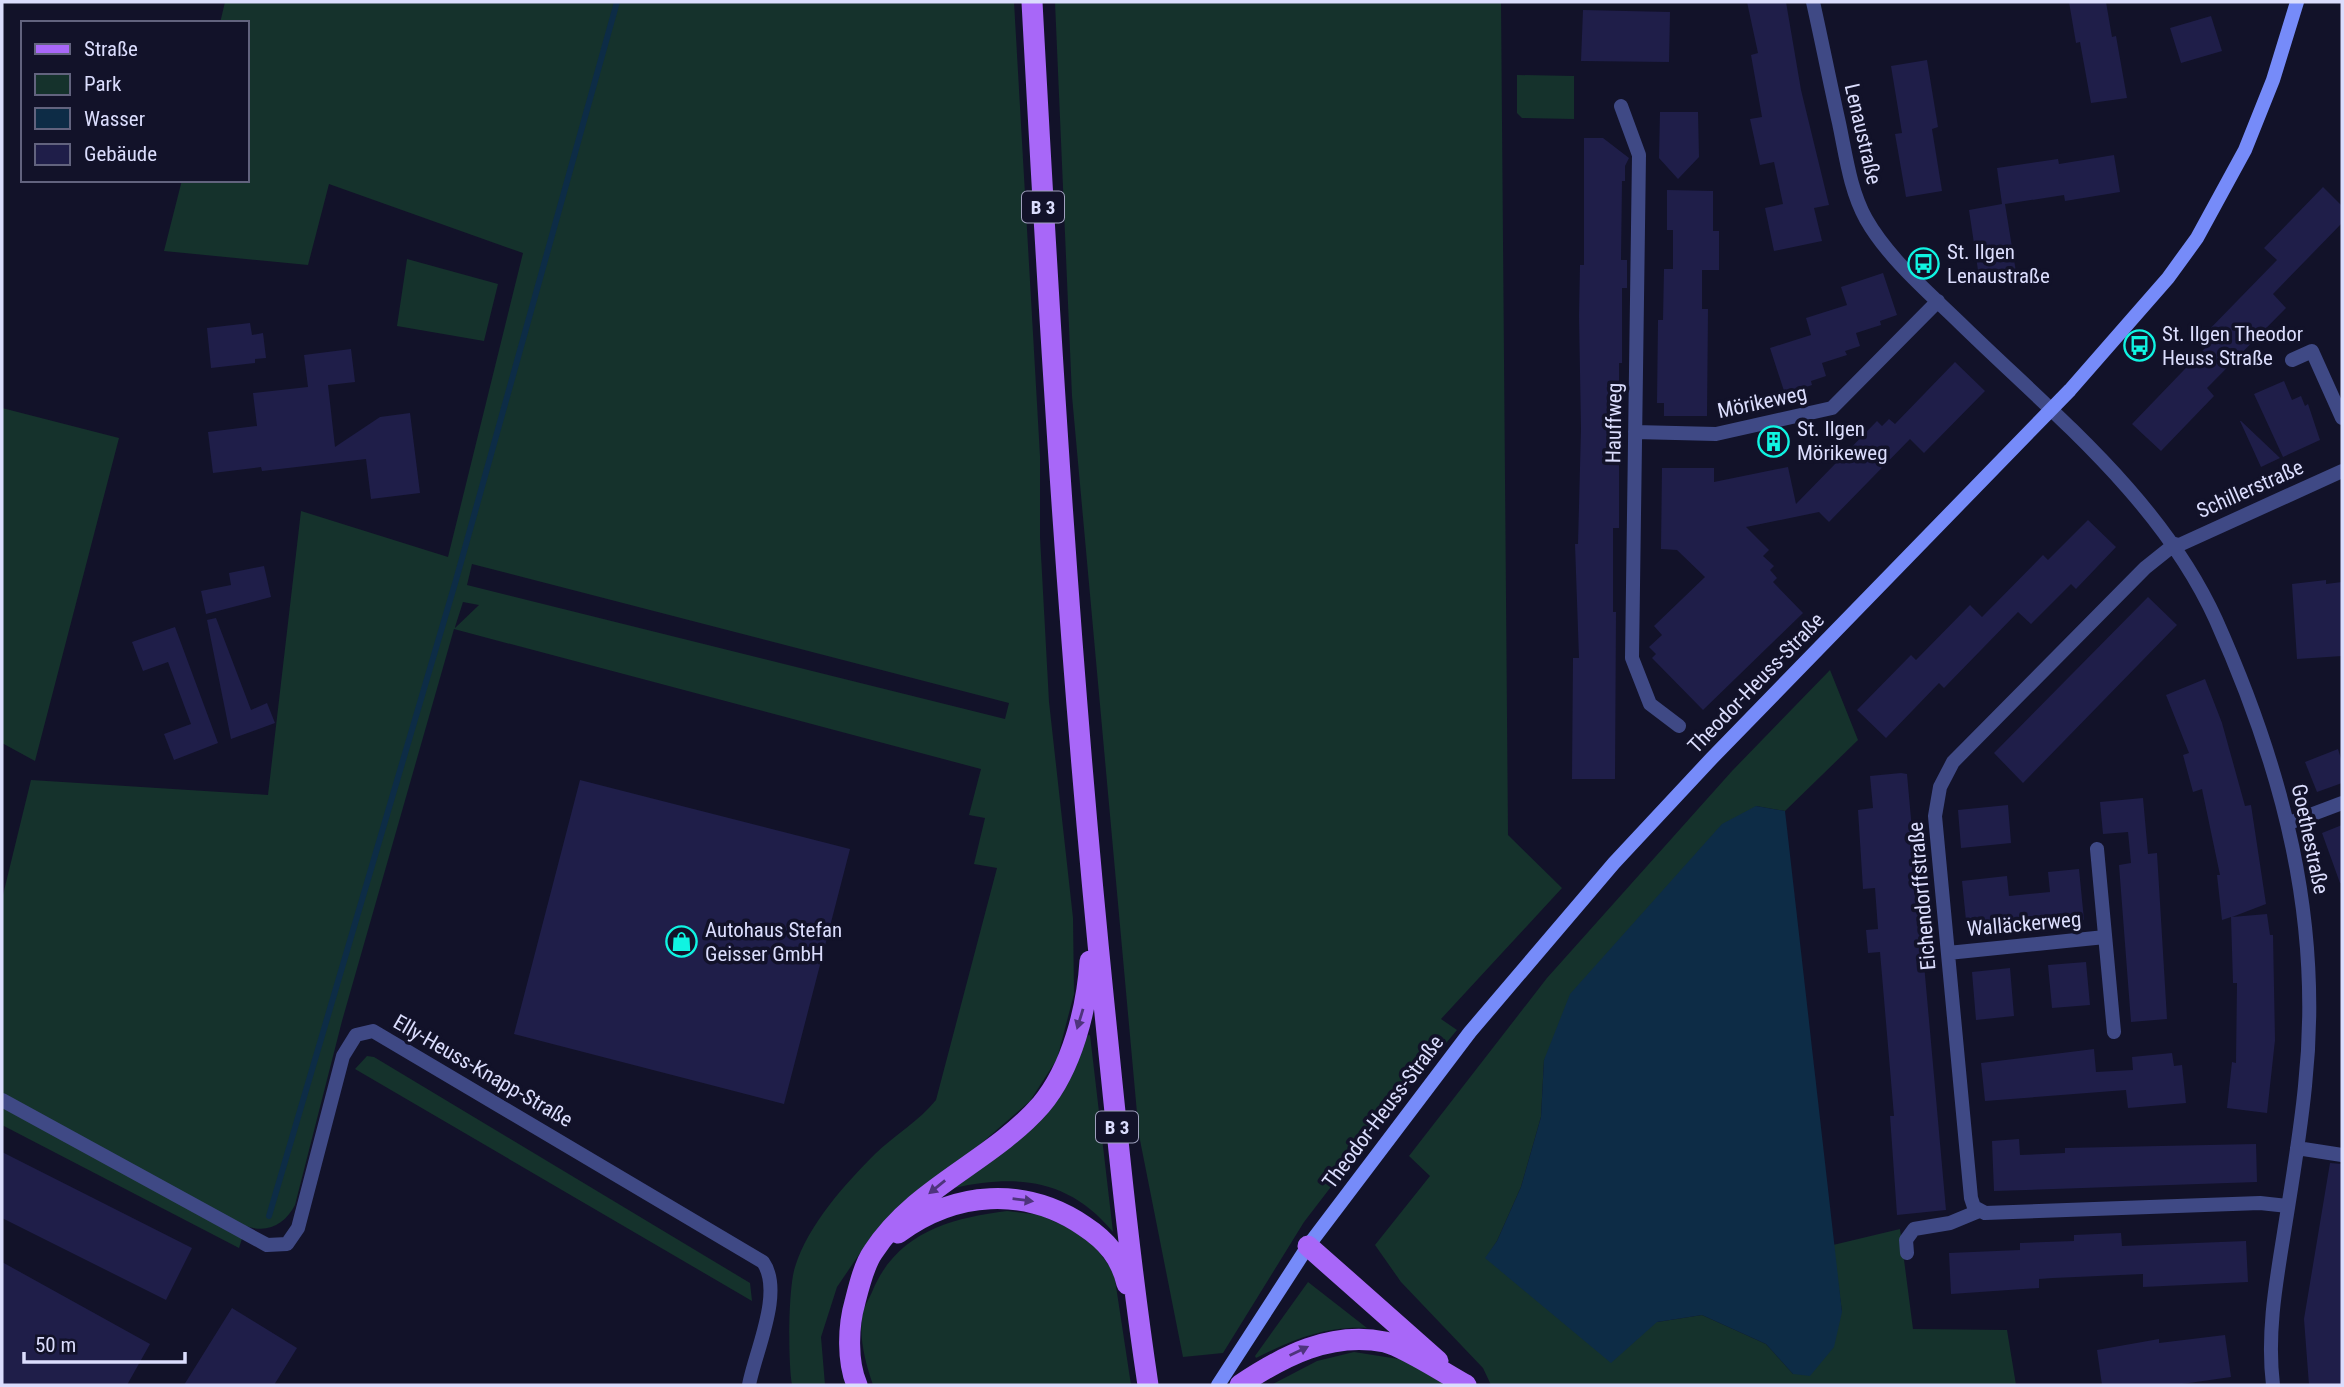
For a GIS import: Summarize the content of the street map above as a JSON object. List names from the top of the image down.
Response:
{
  "streets": {
    "main road": ["B 3"],
    "street": [
      "Lenaustraße",
      "Mörikeweg",
      "Hauffweg",
      "Schillerstraße",
      "Theodor-Heuss-Straße",
      "Goethestraße",
      "Eichendorffstraße",
      "Walläckerweg",
      "Elly-Heuss-Knapp-Straße"
    ]
  },
  "crossings": [
    ["Lenaustraße", "Mörikeweg"],
    ["Lenaustraße", "Theodor-Heuss-Straße"],
    ["Lenaustraße", "Goethestraße"],
    ["Mörikeweg", "Hauffweg"],
    ["Schillerstraße", "Goethestraße"],
    ["Schillerstraße", "Eichendorffstraße"],
    ["Theodor-Heuss-Straße", "Goethestraße"],
    ["Goethestraße", "Eichendorffstraße"],
    ["Eichendorffstraße", "Walläckerweg"]
  ],
  "places": {
    "bus stop": ["St. Ilgen Lenaustraße", "St. Ilgen Theodor Heuss Straße"],
    "building": ["St. Ilgen Mörikeweg"],
    "shop": ["Autohaus Stefan Geisser GmbH"]
  },
  "legend": [
    "Straße",
    "Park",
    "Wasser",
    "Gebäude"
  ],
  "scale_bar": "50 m"
}
